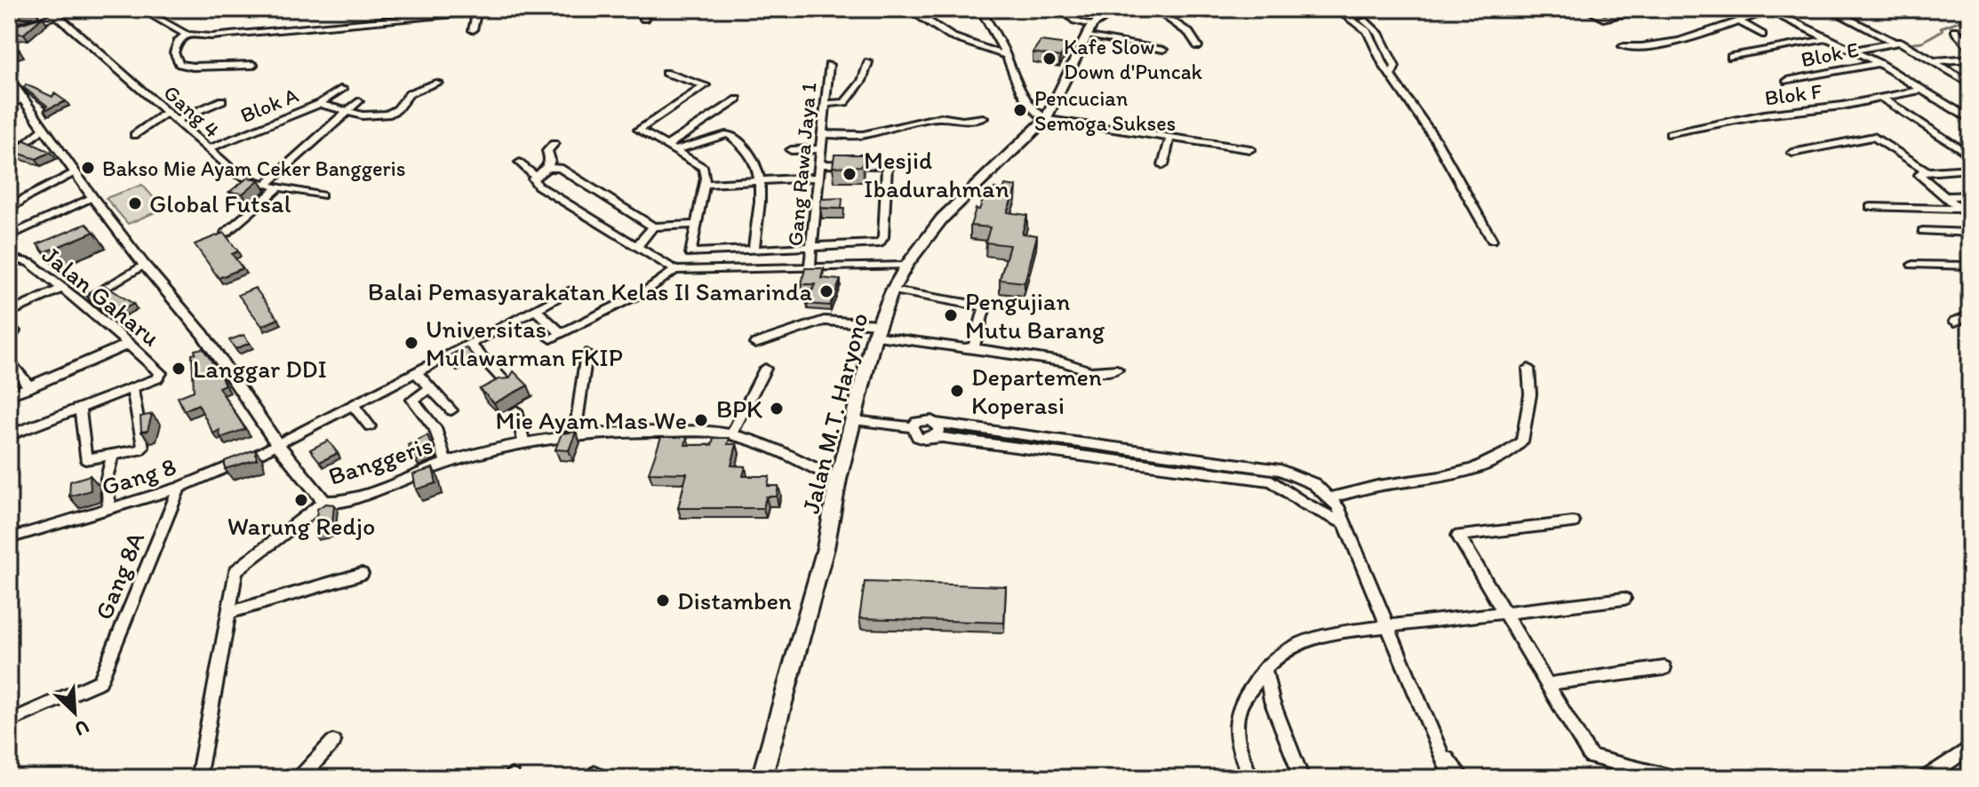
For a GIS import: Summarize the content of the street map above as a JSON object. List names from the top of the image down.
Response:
{
  "streets": {
    "main road": ["Jalan M.T. Haryono"],
    "street": [
      "Blok E",
      "Blok F",
      "Blok A",
      "Gang 4",
      "Gang Rawa Jaya 1",
      "Jalan Gaharu",
      "Banggeris",
      "Gang 8",
      "Gang 8A"
    ]
  },
  "crossings": [
    ["Blok A", "Gang 4"],
    ["Jalan M.T. Haryono", "Banggeris"],
    ["Banggeris", "Gang 8"],
    ["Gang 8", "Gang 8A"]
  ],
  "places": [
    "Kafe Slow Down d'Puncak",
    "Pencucian Semoga Sukses",
    "Bakso Mie Ayam Ceker Banggeris",
    "Mesjid Ibadurahman",
    "Global Futsal",
    "Balai Pemasyarakatan Kelas II Samarinda",
    "Pengujian Mutu Barang",
    "Universitas Mulawarman FKIP",
    "Langgar DDI",
    "Departemen Koperasi",
    "BPK",
    "Mie Ayam Mas We",
    "Warung Redjo",
    "Distamben"
  ],
  "north": "bottom right"
}
